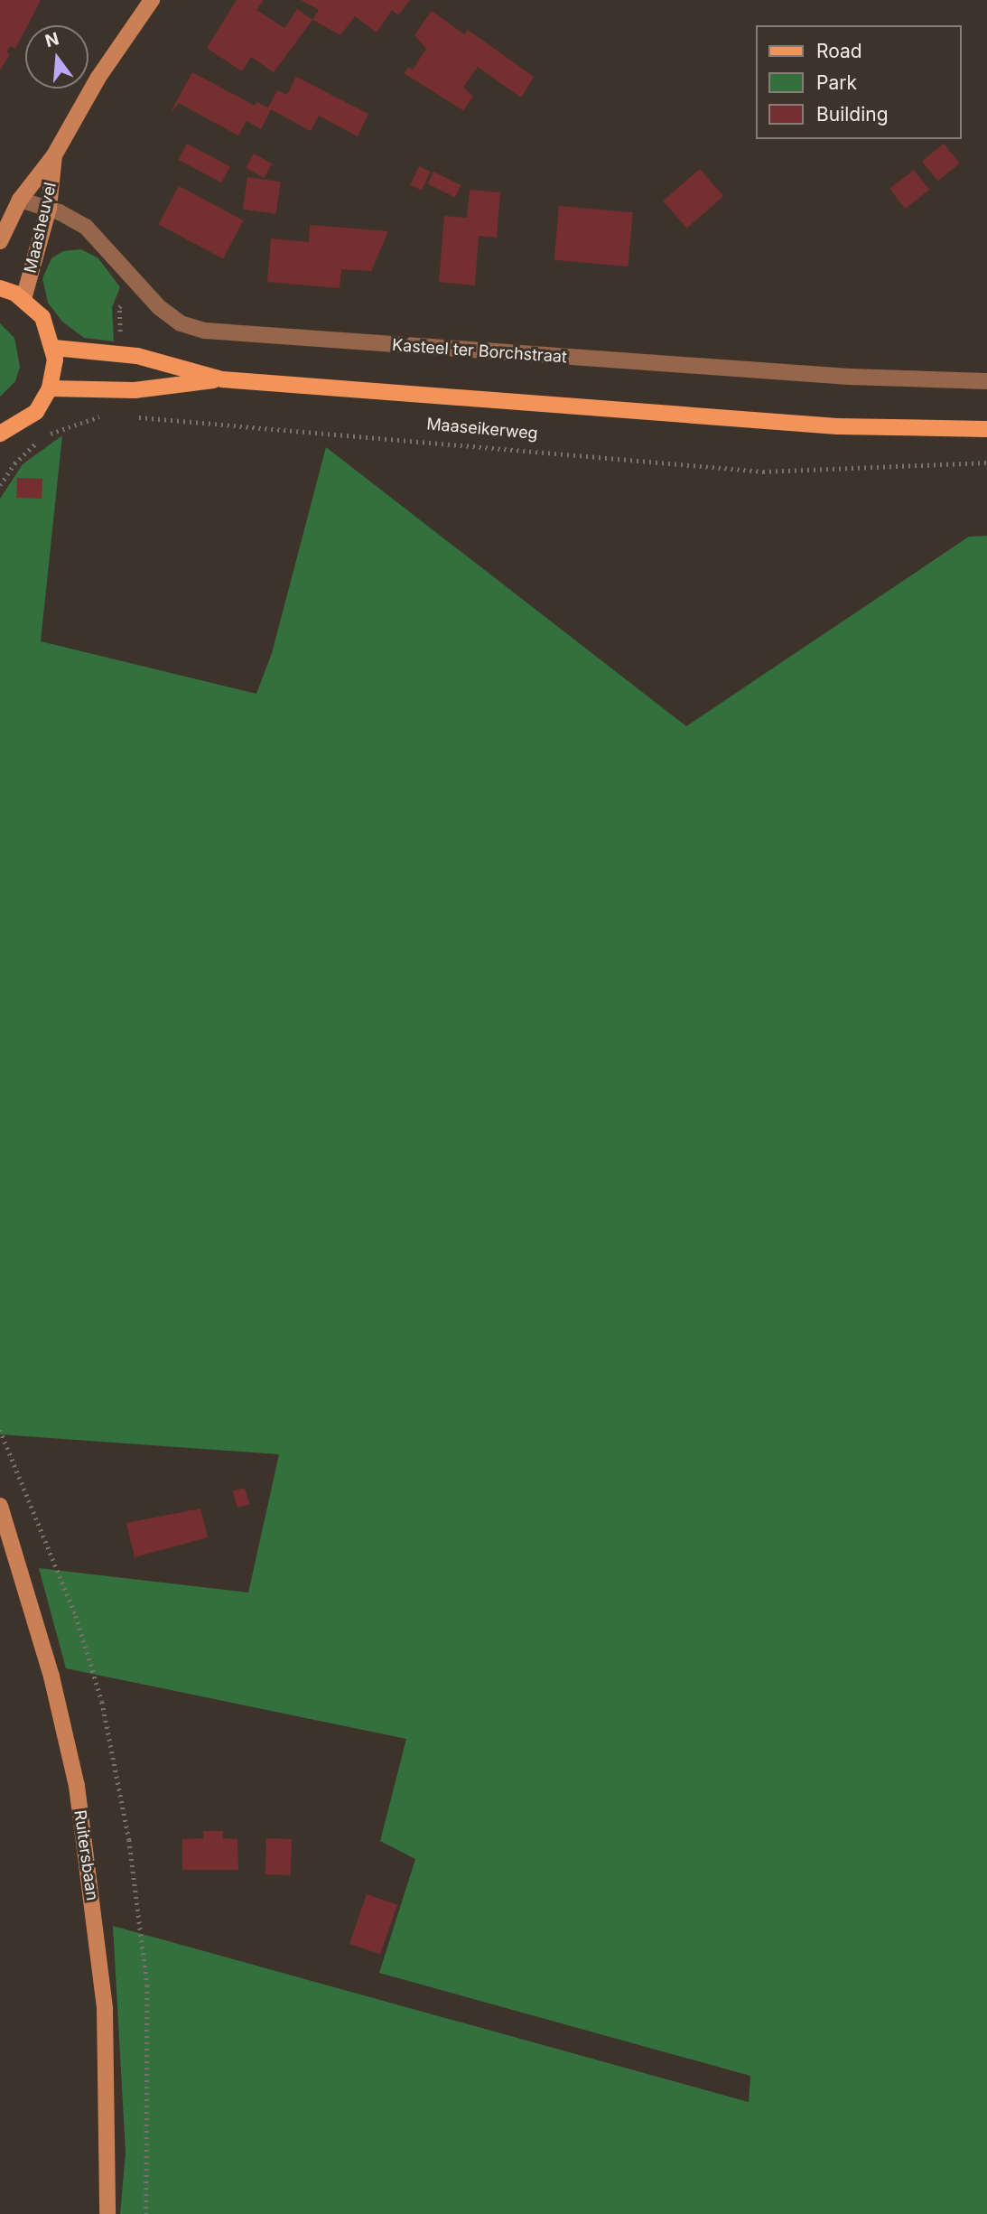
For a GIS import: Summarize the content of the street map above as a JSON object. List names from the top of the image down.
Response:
{
  "streets": {
    "main road": ["Maaseikerweg"],
    "street": ["Maasheuvel", "Kasteel ter Borchstraat", "Ruitersbaan"]
  },
  "crossings": [
    ["Maasheuvel", "Kasteel ter Borchstraat"]
  ],
  "legend": ["Road", "Park", "Building"],
  "north": "top"
}
